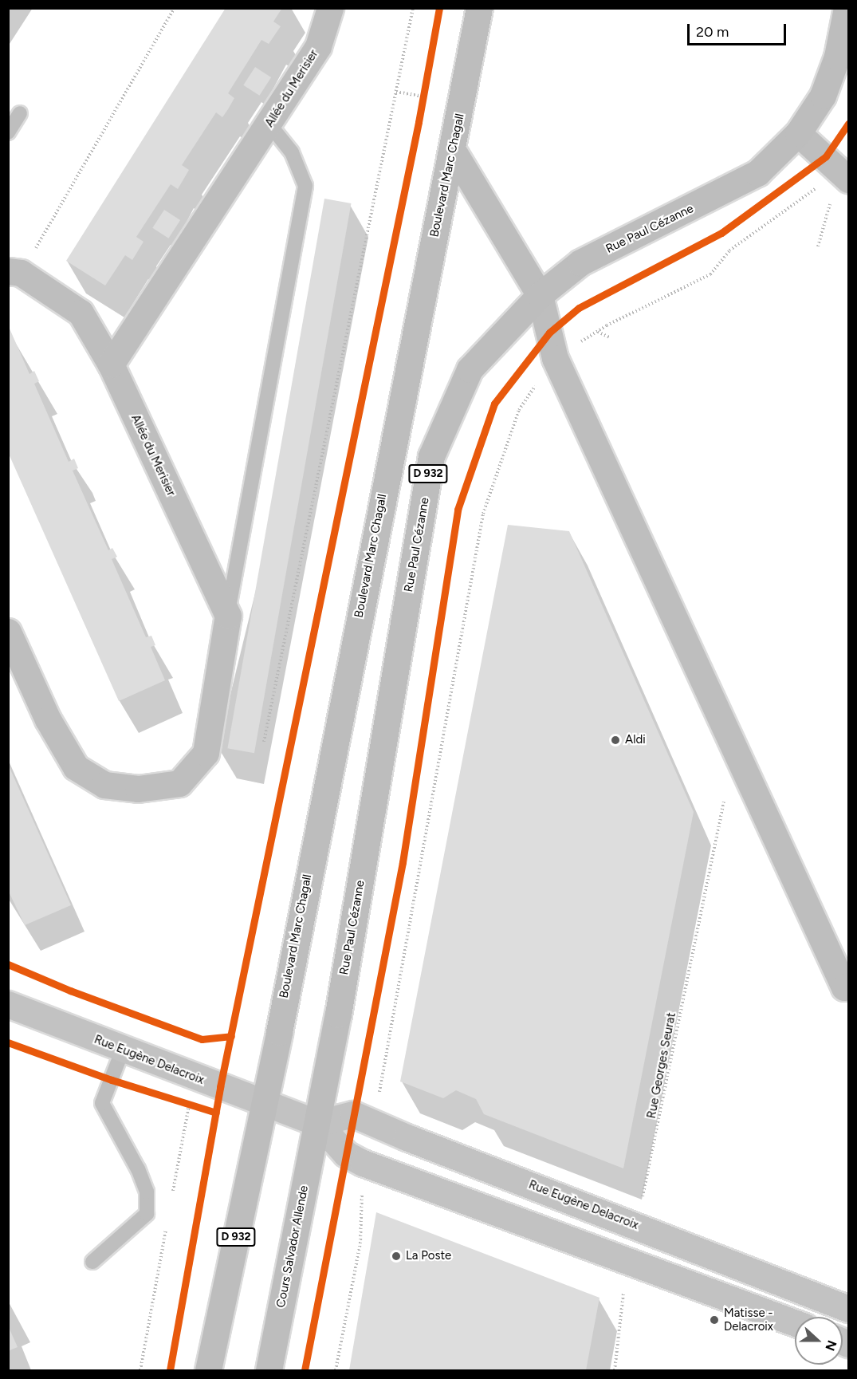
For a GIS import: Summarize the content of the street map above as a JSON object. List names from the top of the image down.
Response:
{
  "streets": {
    "main road": [
      "Boulevard Marc Chagall",
      "Rue Paul Cézanne",
      "D 932",
      "Cours Salvador Allende"
    ],
    "street": ["Allée du Merisier", "Rue Eugène Delacroix"],
    "path": ["Rue Georges Seurat"]
  },
  "crossings": [
    ["Boulevard Marc Chagall", "D 932"],
    ["Boulevard Marc Chagall", "Rue Eugène Delacroix"],
    ["Rue Paul Cézanne", "Rue Eugène Delacroix"],
    ["Rue Paul Cézanne", "Cours Salvador Allende"],
    ["D 932", "Rue Eugène Delacroix"],
    ["Rue Eugène Delacroix", "Rue Georges Seurat"],
    ["Rue Eugène Delacroix", "Cours Salvador Allende"]
  ],
  "places": ["Aldi", "La Poste", "Matisse - Delacroix"],
  "scale_bar": "20 m",
  "north": "right"
}
